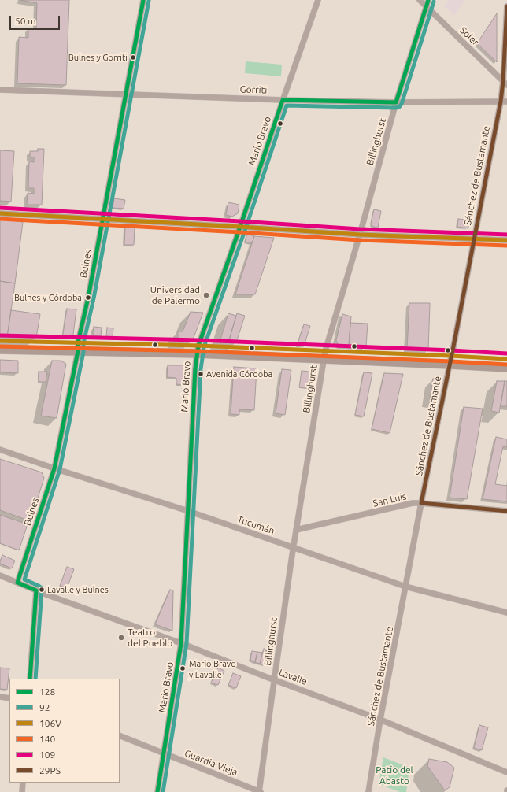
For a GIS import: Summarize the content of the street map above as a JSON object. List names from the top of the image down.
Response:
{
  "streets": {
    "street": [
      "Soler",
      "Gorriti",
      "Mario Bravo",
      "Billinghurst",
      "Sánchez de Bustamante",
      "Bulnes",
      "San Luis",
      "Tucumán",
      "Lavalle",
      "Guardia Vieja"
    ]
  },
  "crossings": [
    ["Soler", "Billinghurst"],
    ["Soler", "Sánchez de Bustamante"],
    ["Gorriti", "Mario Bravo"],
    ["Gorriti", "Billinghurst"],
    ["Gorriti", "Sánchez de Bustamante"],
    ["Gorriti", "Bulnes"],
    ["Mario Bravo", "Tucumán"],
    ["Mario Bravo", "Lavalle"],
    ["Mario Bravo", "Guardia Vieja"],
    ["Billinghurst", "San Luis"],
    ["Billinghurst", "Tucumán"],
    ["Billinghurst", "Lavalle"],
    ["Billinghurst", "Guardia Vieja"],
    ["Sánchez de Bustamante", "San Luis"],
    ["Sánchez de Bustamante", "Tucumán"],
    ["Sánchez de Bustamante", "Lavalle"],
    ["Bulnes", "Tucumán"],
    ["Bulnes", "Lavalle"]
  ],
  "parks": ["Patio del Abasto"],
  "places": [
    "Bulnes y Gorriti",
    "Universidad de Palermo",
    "Bulnes y Córdoba",
    "Avenida Córdoba",
    "Lavalle y Bulnes",
    "Teatro del Pueblo",
    "Mario Bravo y Lavalle"
  ],
  "lines": [
    "transit line 128",
    "transit line 92",
    "transit line 29PS",
    "transit line 109",
    "transit line 106V",
    "transit line 140"
  ],
  "legend": [
    "128",
    "92",
    "106V",
    "140",
    "109",
    "29PS"
  ],
  "scale_bar": "50 m"
}
